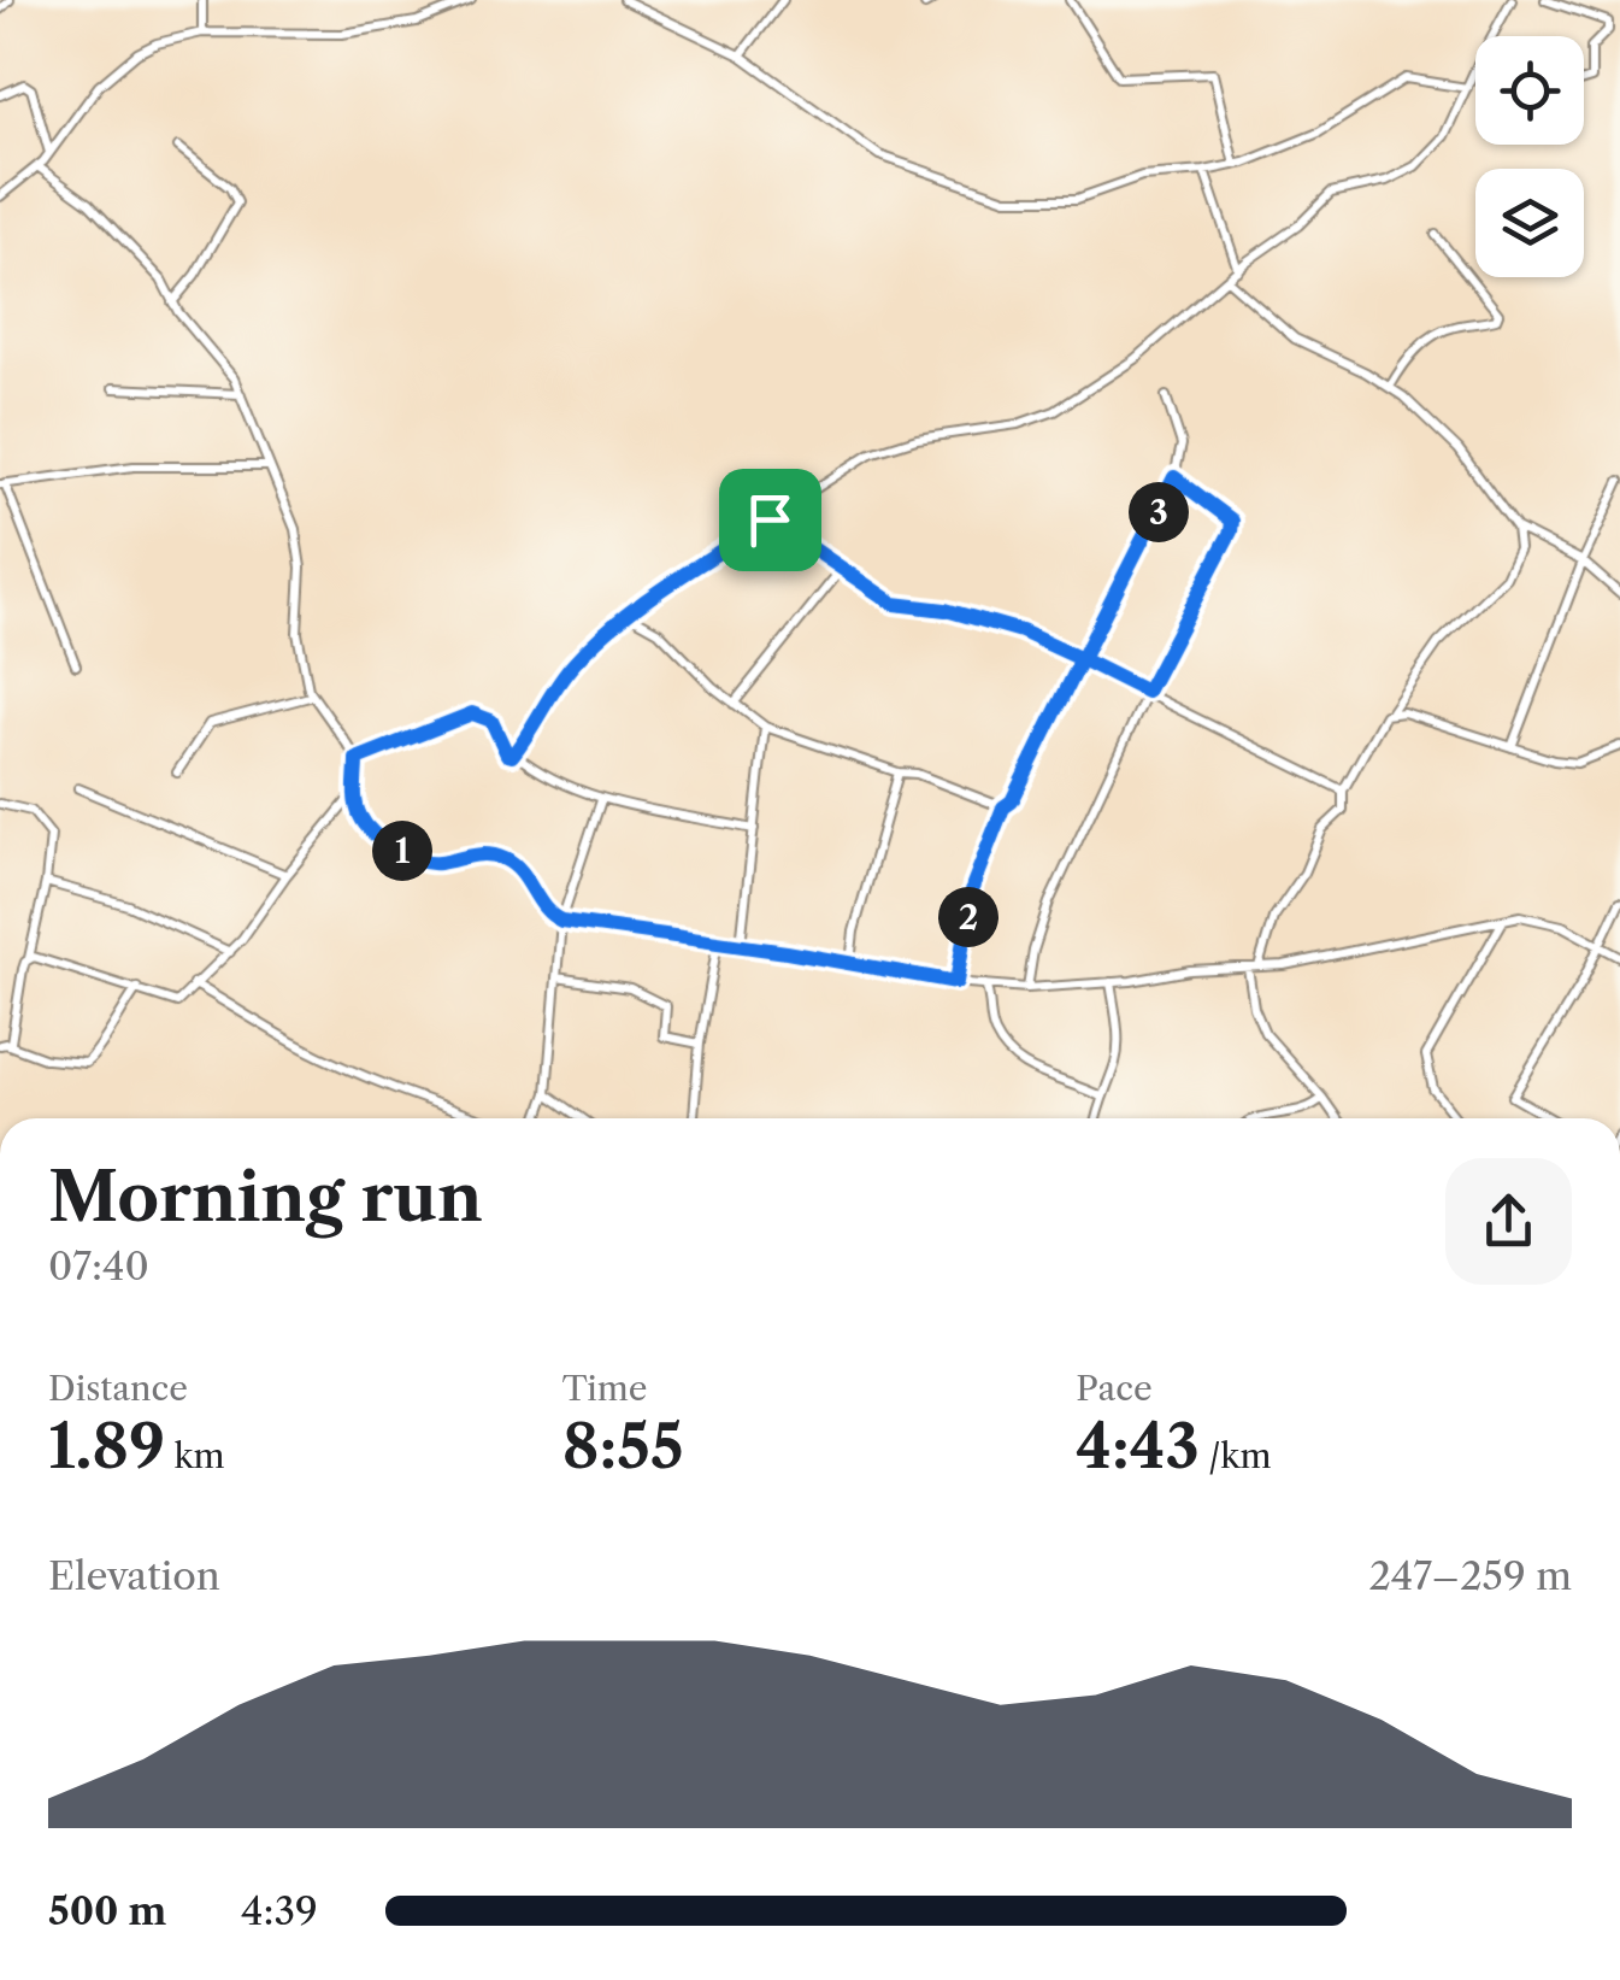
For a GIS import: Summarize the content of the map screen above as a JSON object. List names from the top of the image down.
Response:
{
  "page": {
    "pins": ["3", "1", "2"],
    "heading": ["Morning run", "07:40"],
    "stats": [
      ["Distance", "1.89 km"],
      ["Time", "8:55"],
      ["Pace", "4:43 /km"]
    ],
    "chart": ["Elevation", "247–259 m"],
    "list": [
      {
        "name": "500 m",
        "note": "4:39"
      }
    ]
  }
}
